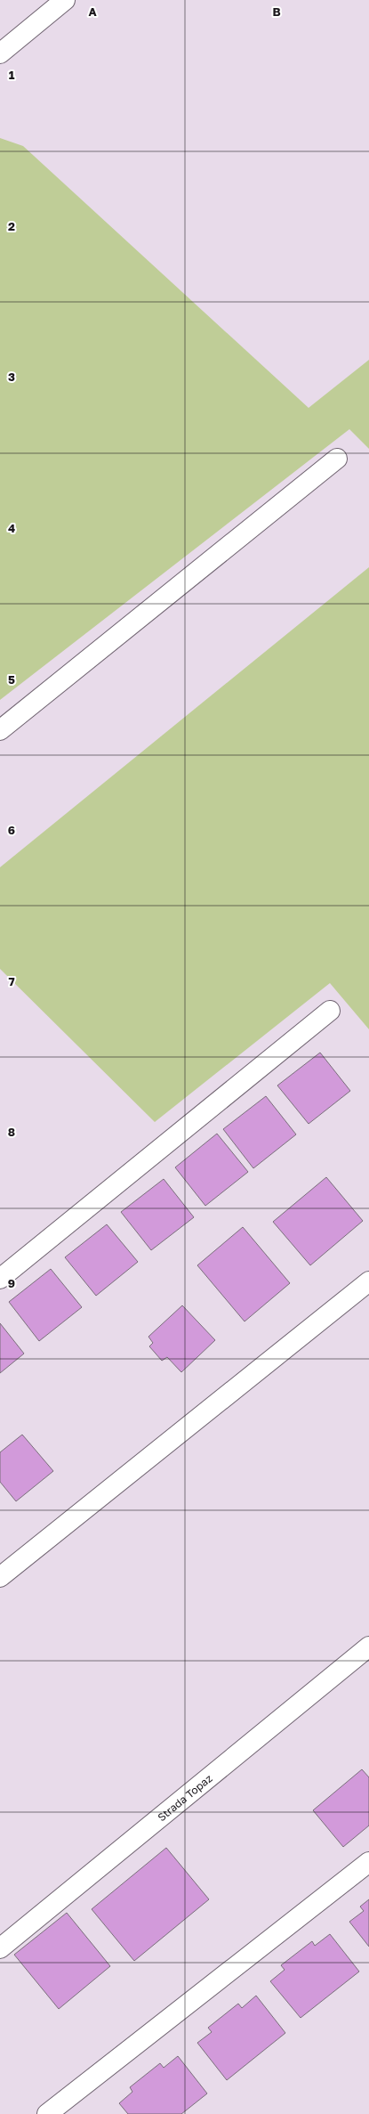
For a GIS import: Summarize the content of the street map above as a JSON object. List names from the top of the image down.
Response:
{
  "streets": {
    "street": ["Strada Topaz"]
  },
  "grid": {
    "columns": ["A", "B"],
    "rows": [
      "1",
      "2",
      "3",
      "4",
      "5",
      "6",
      "7",
      "8",
      "9"
    ]
  }
}
